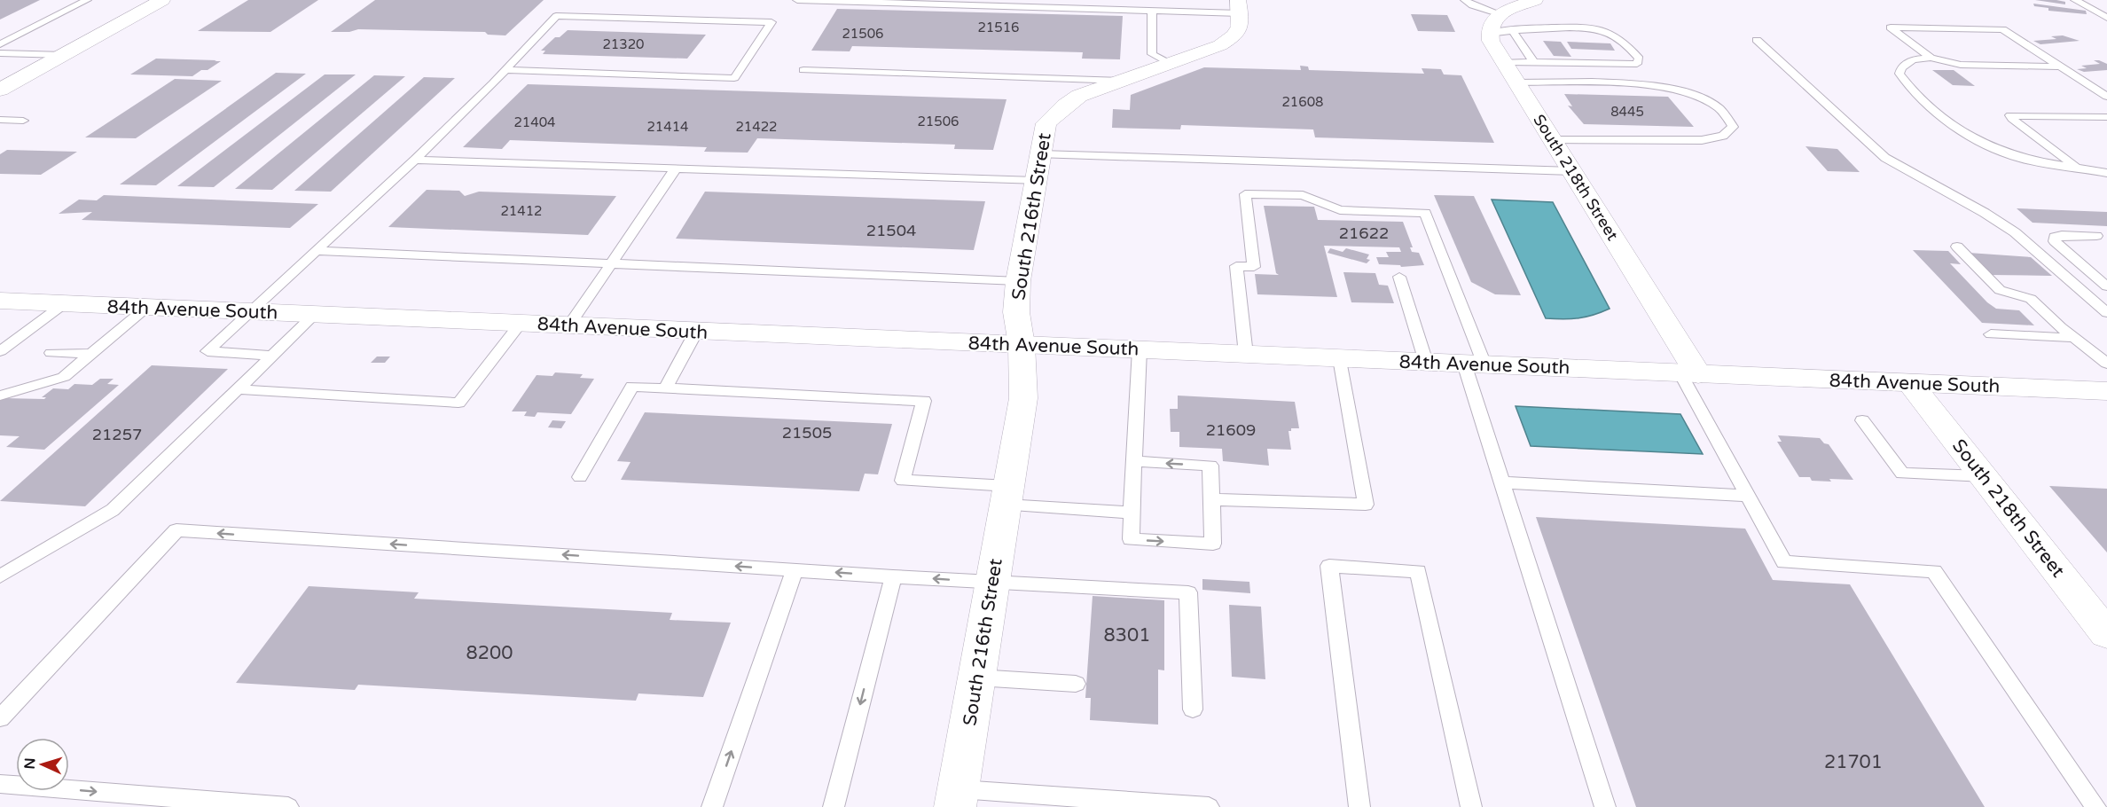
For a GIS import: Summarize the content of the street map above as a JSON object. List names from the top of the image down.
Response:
{
  "streets": {
    "street": ["South 218th Street", "South 216th Street", "84th Avenue South"]
  },
  "crossings": [
    ["South 218th Street", "84th Avenue South"],
    ["South 216th Street", "84th Avenue South"]
  ],
  "house_numbers": [
    "21516",
    "21506",
    "21320",
    "21608",
    "8445",
    "21506",
    "21404",
    "21414",
    "21422",
    "21412",
    "21504",
    "21622",
    "21609",
    "21505",
    "21257",
    "8301",
    "8200",
    "21701"
  ],
  "north": "left"
}
